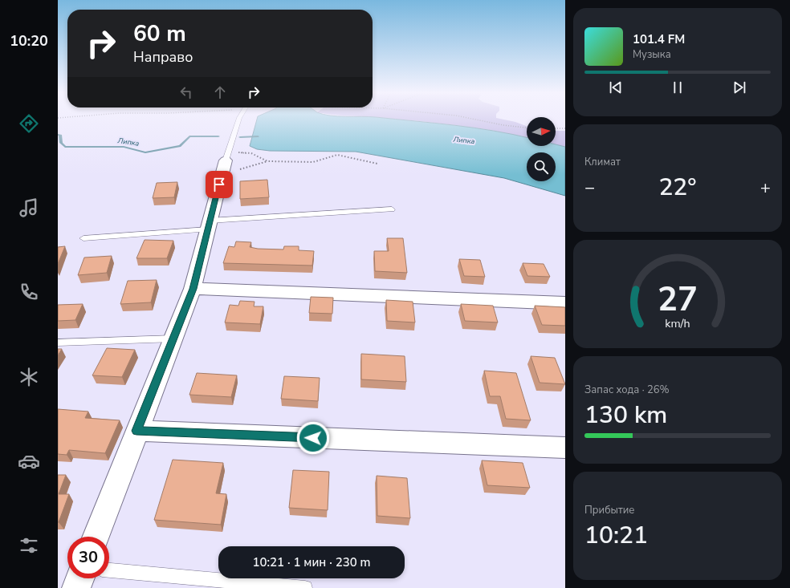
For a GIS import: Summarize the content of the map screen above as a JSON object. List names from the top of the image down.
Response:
{
  "water": ["Липка"],
  "north": "right",
  "page": {
    "tabs": "10:20",
    "turn": ["60 m", "Направо"],
    "song": ["101.4 FM", "Музыка"],
    "tile": [
      "Климат",
      ["Запас хода · 26%", "130 km"],
      ["Прибытие", "10:21"]
    ],
    "heat": ["−", "22°", "+"],
    "limit": "30",
    "trip": "10:21 · 1 мин · 230 m",
    "gauge": ["27", "km/h"]
  }
}
